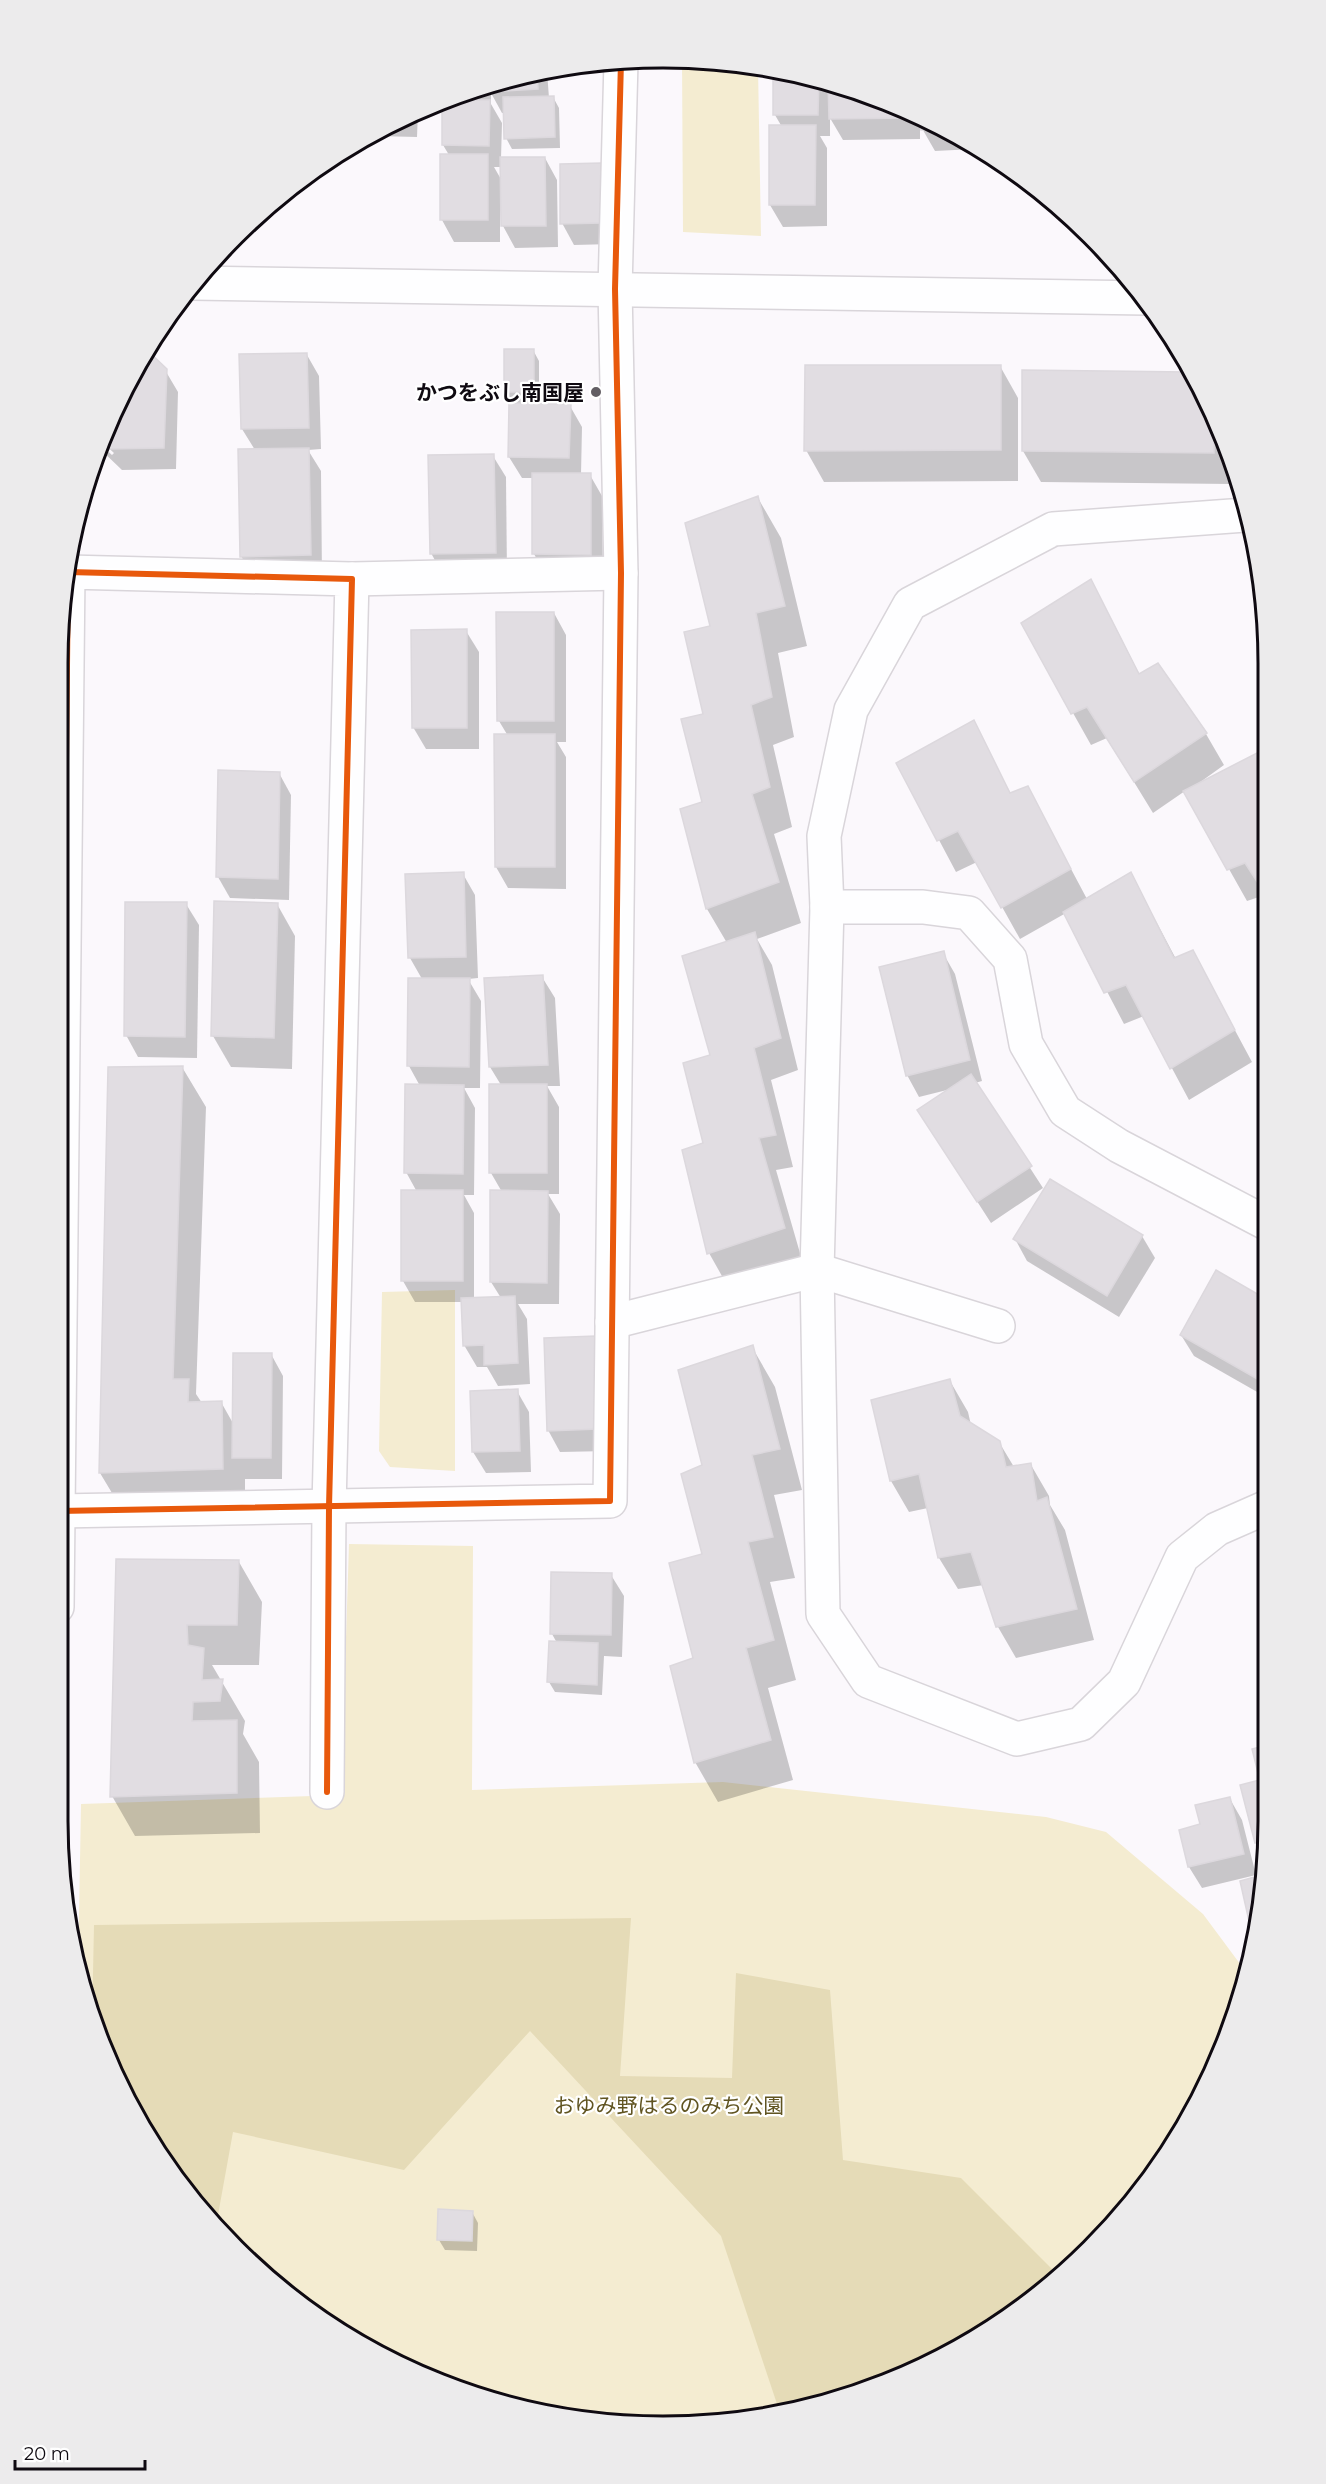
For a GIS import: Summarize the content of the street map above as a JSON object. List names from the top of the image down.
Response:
{
  "parks": ["おゆみ野はるのみち公園"],
  "places": ["かつをぶし南国屋"],
  "scale_bar": "20 m"
}
